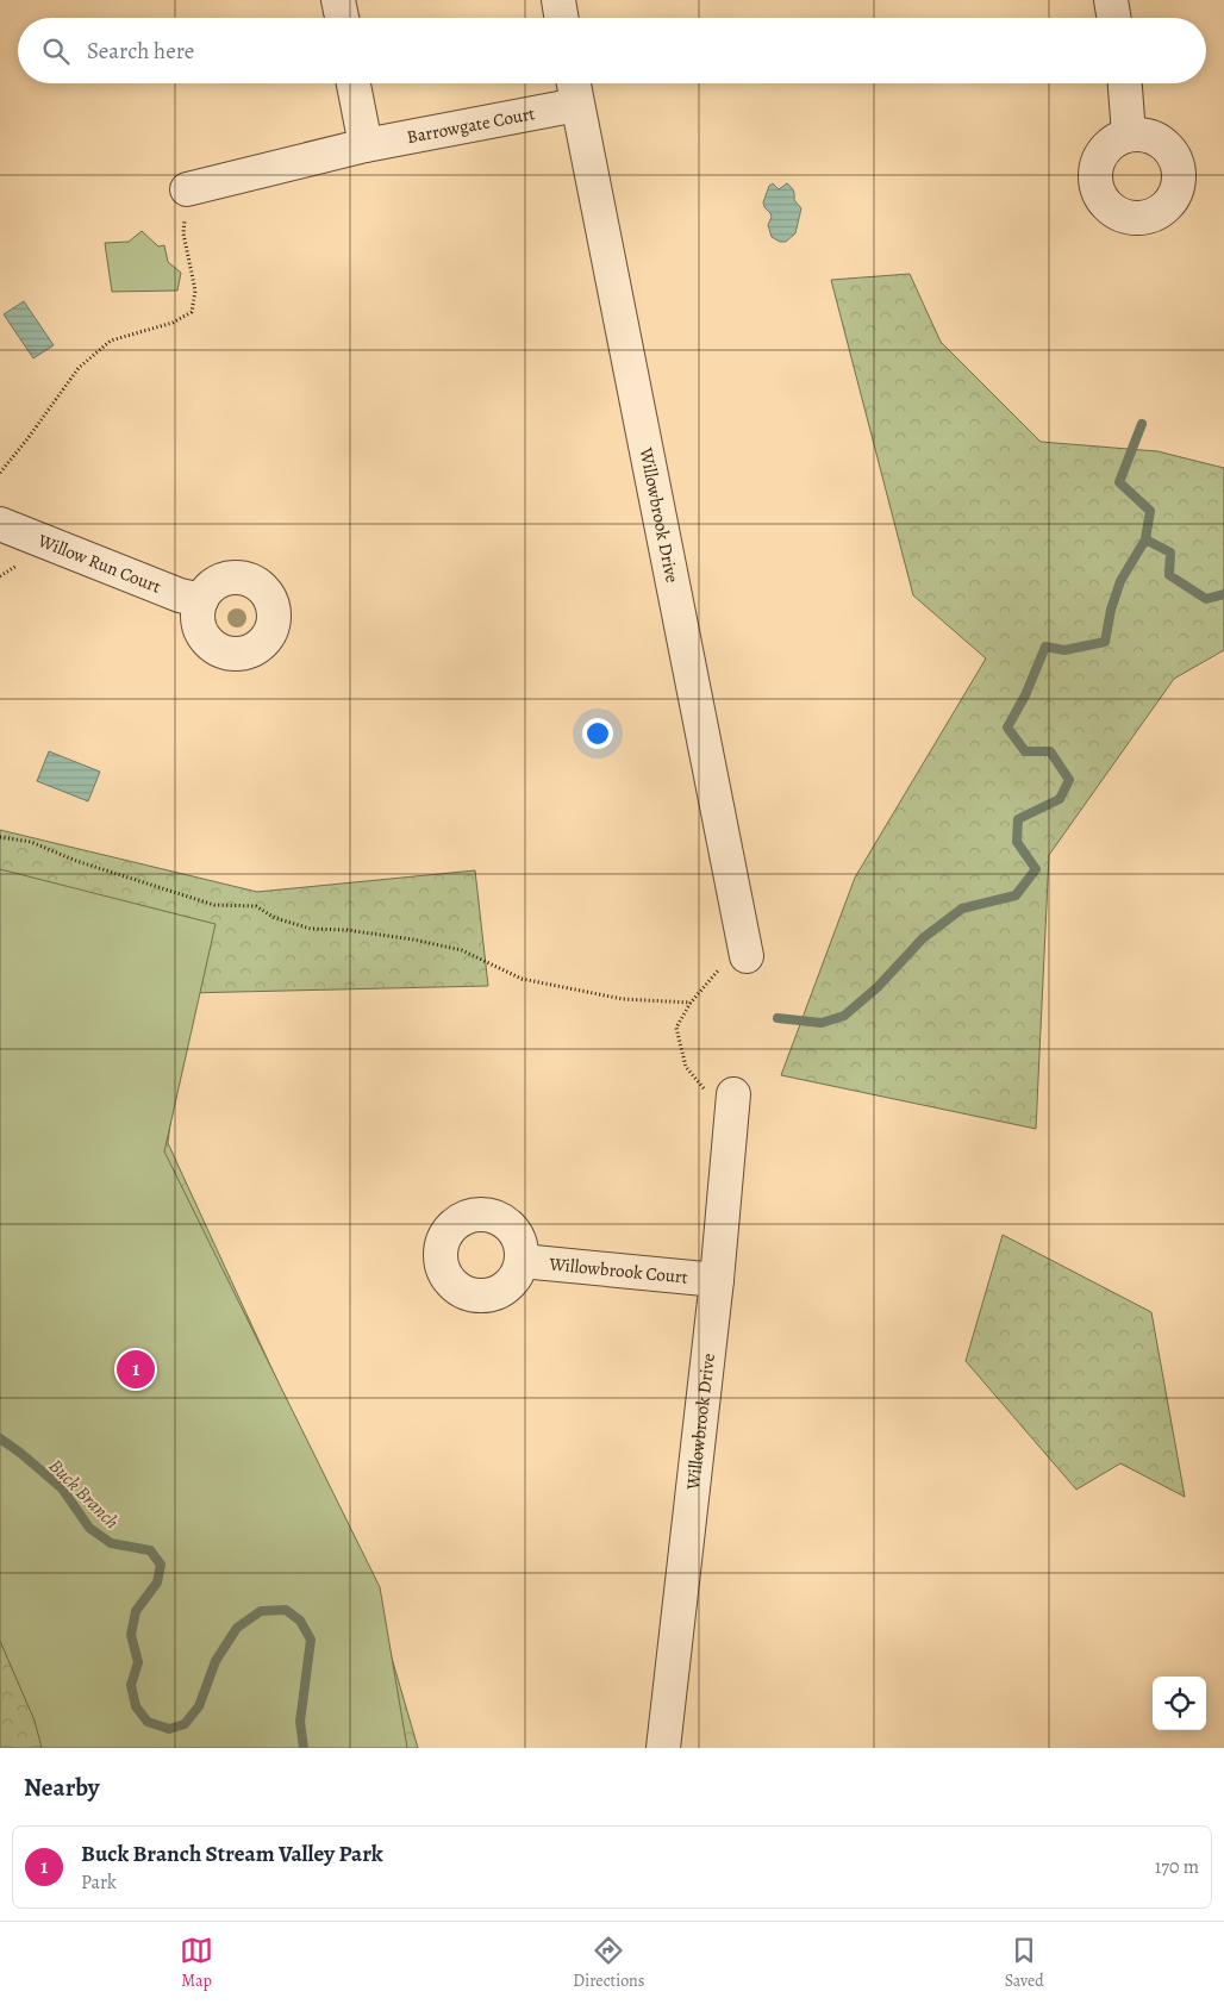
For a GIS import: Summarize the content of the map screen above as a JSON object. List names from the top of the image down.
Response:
{
  "streets": {
    "street": [
      "Barrowgate Court",
      "Willowbrook Drive",
      "Willow Run Court",
      "Willowbrook Court"
    ]
  },
  "crossings": [
    ["Barrowgate Court", "Willowbrook Drive"],
    ["Willowbrook Drive", "Willowbrook Court"]
  ],
  "water": ["Buck Branch"],
  "page": {
    "search": "Search here",
    "pins": "1",
    "heading": "Nearby",
    "list": [
      {
        "mark": "1",
        "name": "Buck Branch Stream Valley Park",
        "note": "Park",
        "value": "170 m"
      }
    ],
    "nav": ["Map", "Directions", "Saved"]
  }
}
